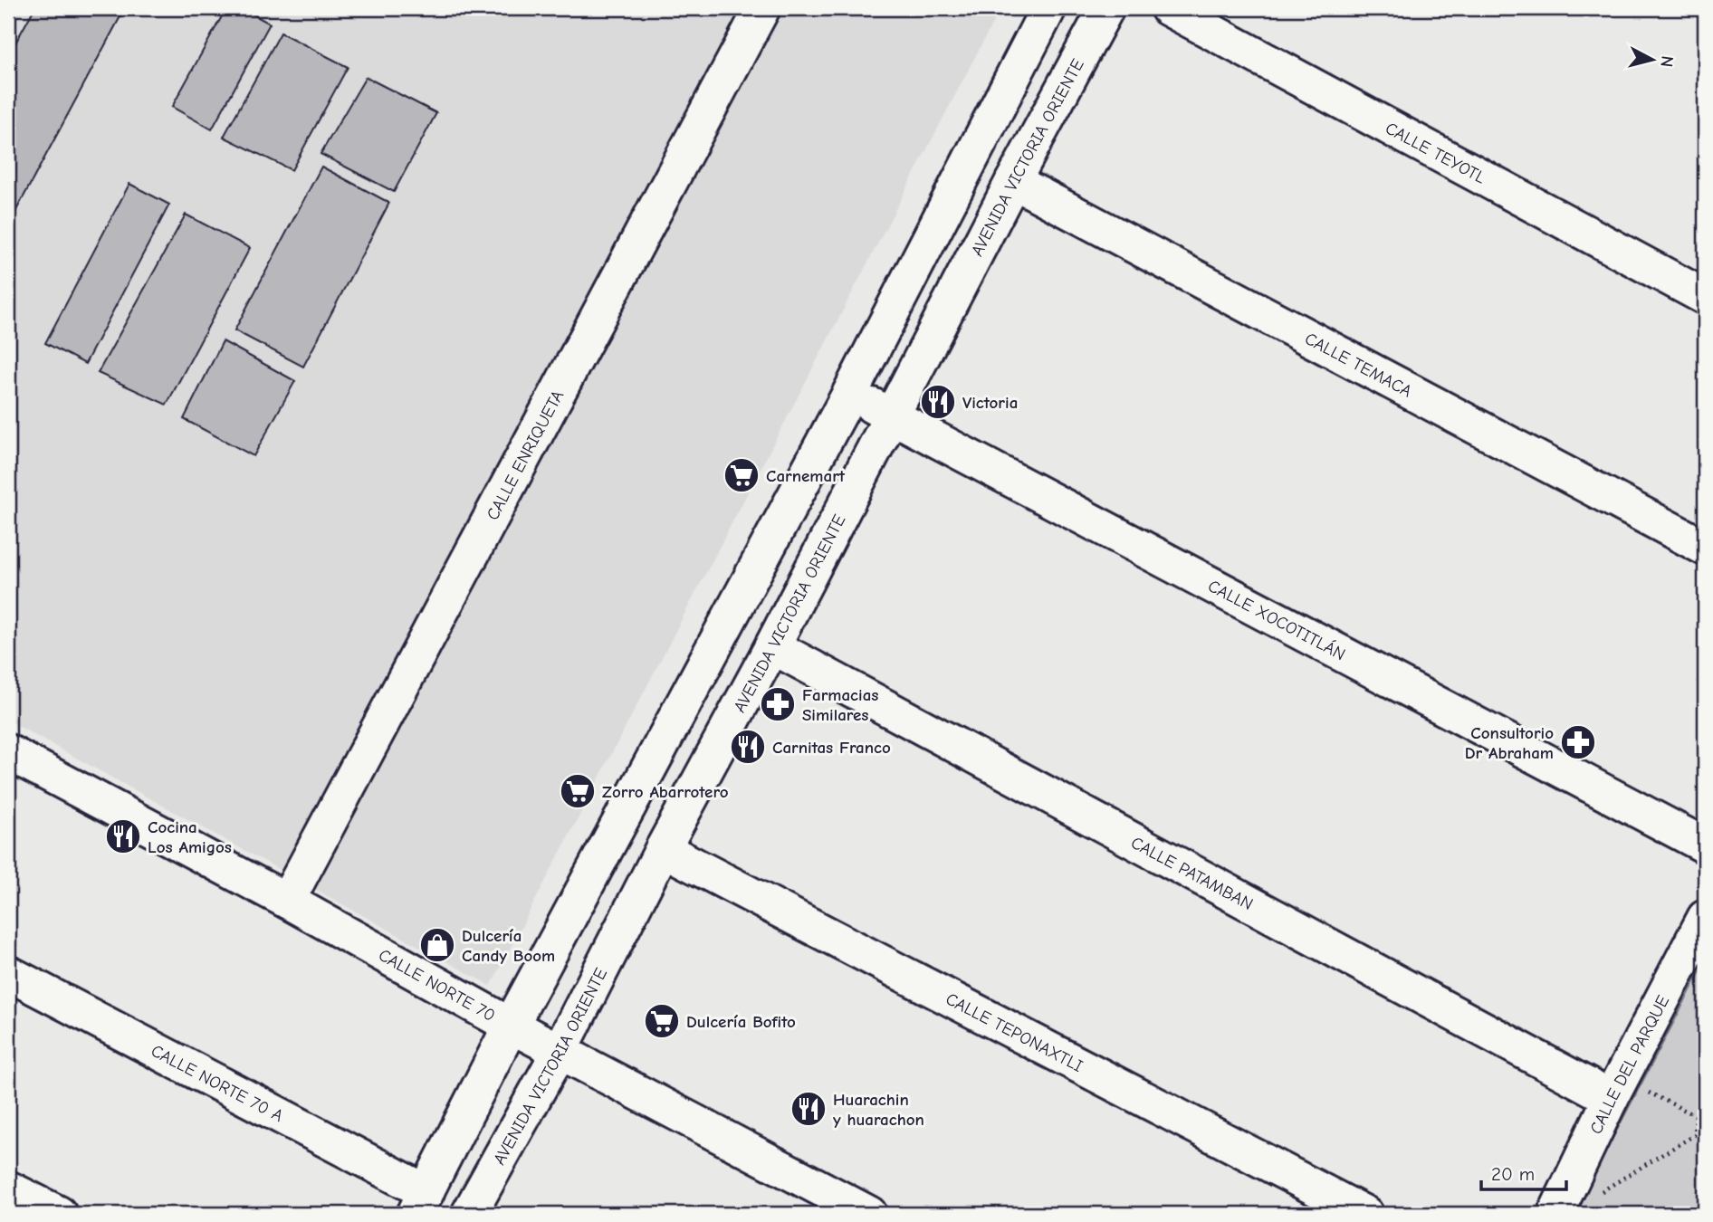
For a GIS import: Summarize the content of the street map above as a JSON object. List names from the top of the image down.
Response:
{
  "streets": {
    "street": [
      "CALLE TEYOTL",
      "AVENIDA VICTORIA ORIENTE",
      "CALLE TEMACA",
      "CALLE ENRIQUETA",
      "CALLE XOCOTITLÁN",
      "CALLE PATAMBAN",
      "CALLE NORTE 70",
      "CALLE TEPONAXTLI",
      "CALLE DEL PARQUE",
      "CALLE NORTE 70 A"
    ]
  },
  "crossings": [
    ["AVENIDA VICTORIA ORIENTE", "CALLE TEMACA"],
    ["AVENIDA VICTORIA ORIENTE", "CALLE XOCOTITLÁN"],
    ["AVENIDA VICTORIA ORIENTE", "CALLE PATAMBAN"],
    ["AVENIDA VICTORIA ORIENTE", "CALLE NORTE 70"],
    ["AVENIDA VICTORIA ORIENTE", "CALLE TEPONAXTLI"],
    ["CALLE ENRIQUETA", "CALLE NORTE 70"],
    ["CALLE PATAMBAN", "CALLE DEL PARQUE"]
  ],
  "places": {
    "restaurant": [
      "Victoria",
      "Carnitas Franco",
      "Cocina Los Amigos",
      "Huarachin y huarachon"
    ],
    "supermarket": ["Carnemart", "Zorro Abarrotero", "Dulcería Bofito"],
    "pharmacy": ["Farmacias Similares", "Consultorio Dr Abraham"],
    "shop": ["Dulcería Candy Boom"]
  },
  "scale_bar": "20 m",
  "north": "right"
}
